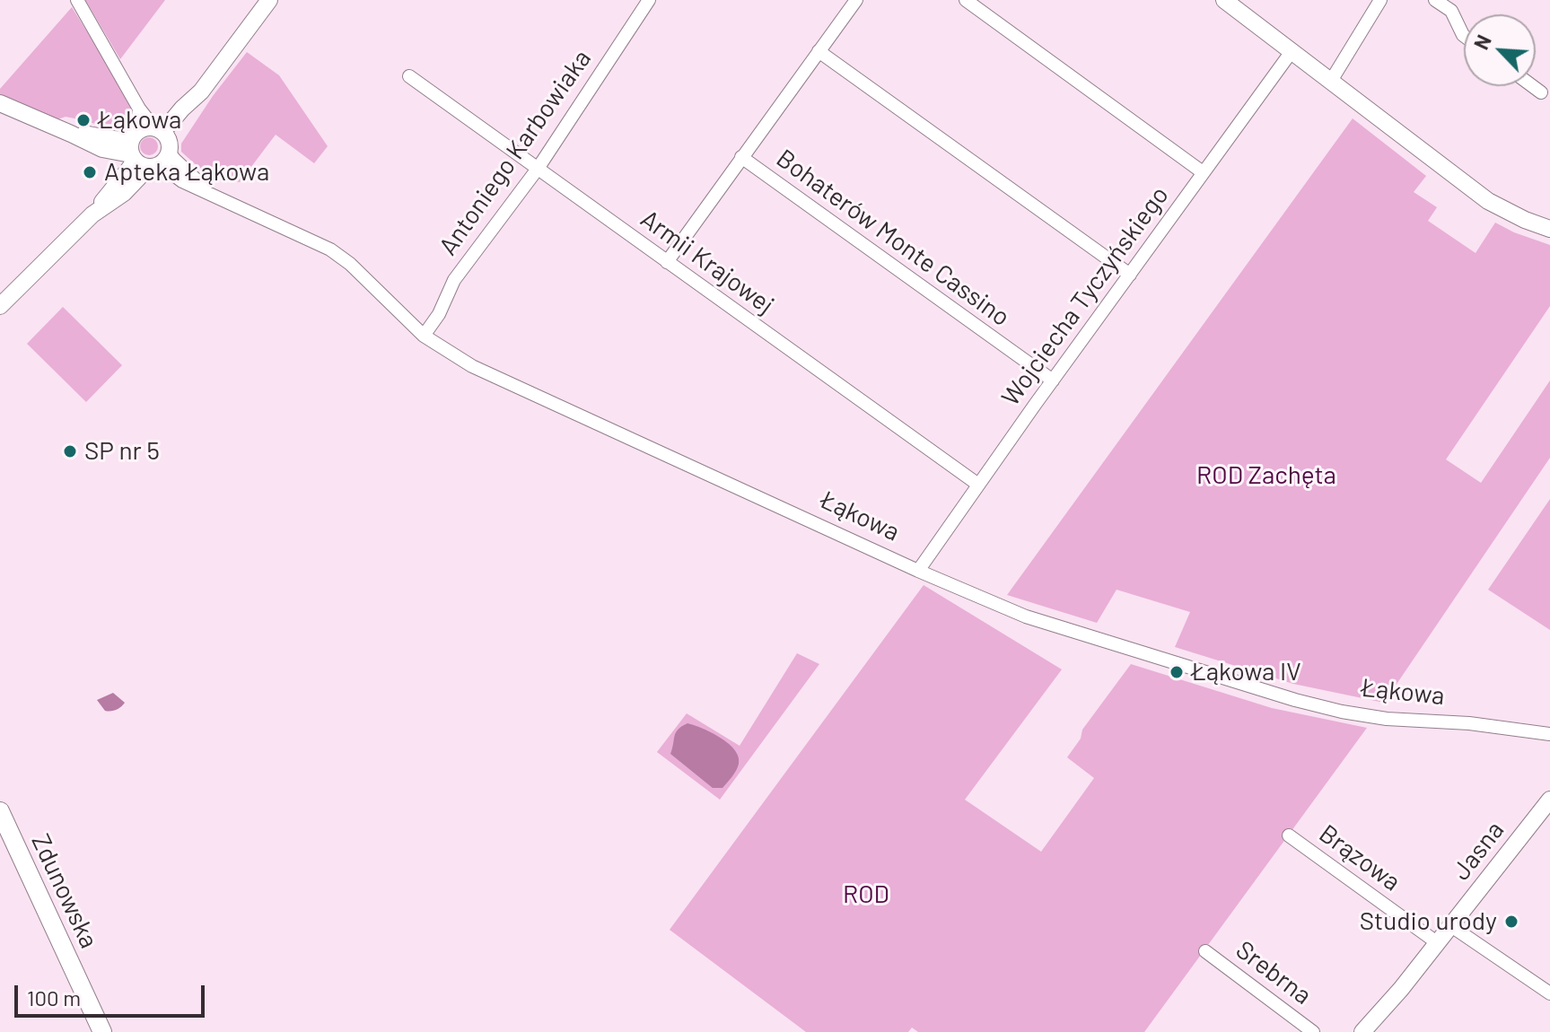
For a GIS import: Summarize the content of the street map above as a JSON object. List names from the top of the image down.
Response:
{
  "streets": {
    "main road": ["Zdunowska"],
    "street": [
      "Antoniego Karbowiaka",
      "Bohaterów Monte Cassino",
      "Armii Krajowej",
      "Wojciecha Tyczyńskiego",
      "Łąkowa",
      "Jasna",
      "Brązowa",
      "Srebrna"
    ]
  },
  "crossings": [
    ["Antoniego Karbowiaka", "Armii Krajowej"],
    ["Antoniego Karbowiaka", "Łąkowa"],
    ["Bohaterów Monte Cassino", "Wojciecha Tyczyńskiego"],
    ["Armii Krajowej", "Wojciecha Tyczyńskiego"],
    ["Wojciecha Tyczyńskiego", "Łąkowa"],
    ["Jasna", "Brązowa"]
  ],
  "parks": ["ROD Zachęta", "ROD"],
  "places": [
    "Łąkowa",
    "Apteka Łąkowa",
    "SP nr 5",
    "Łąkowa IV",
    "Studio urody"
  ],
  "scale_bar": "100 m",
  "north": "top left"
}
